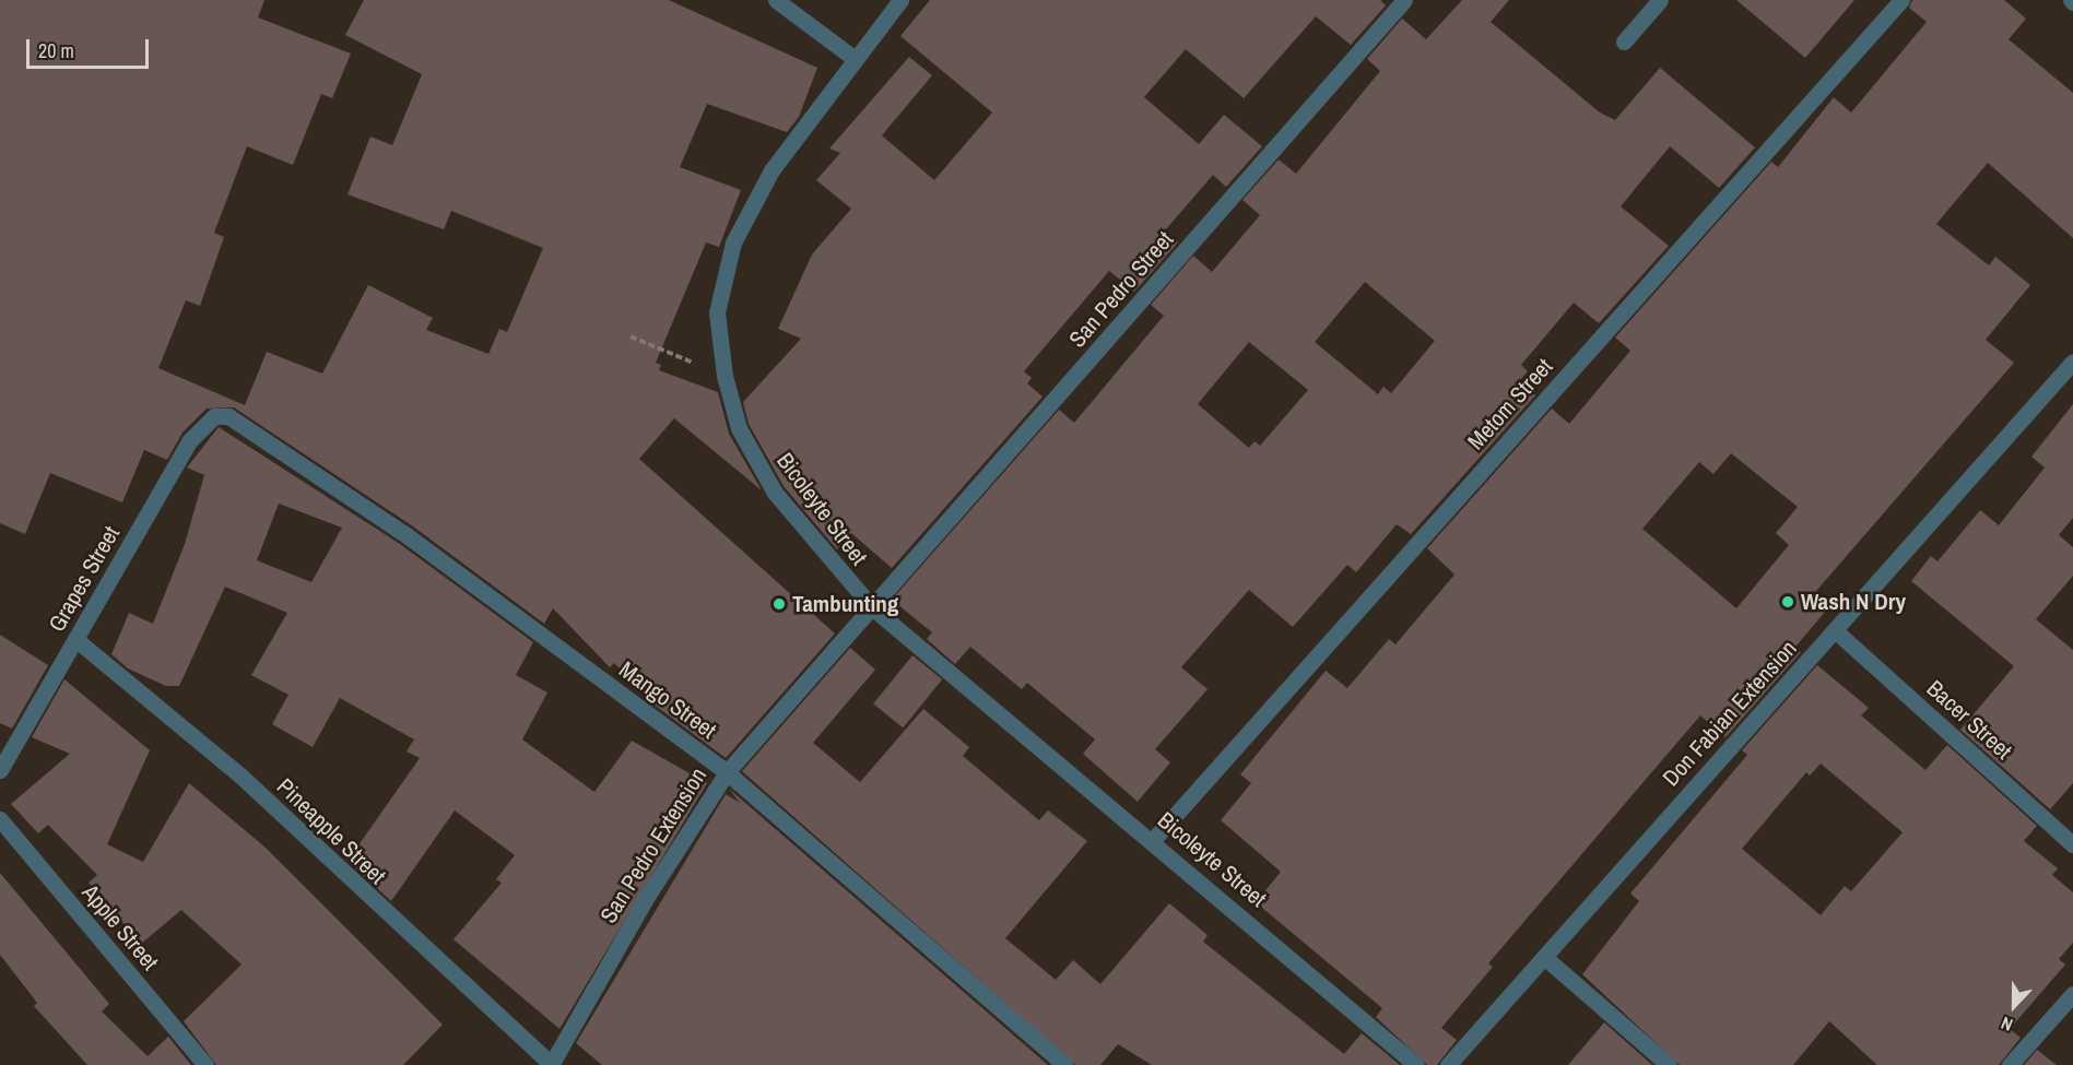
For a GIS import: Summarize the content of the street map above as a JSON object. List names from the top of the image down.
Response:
{
  "streets": {
    "street": [
      "San Pedro Street",
      "Metom Street",
      "Bicoleyte Street",
      "Grapes Street",
      "Mango Street",
      "Don Fabian Extension",
      "Bacer Street",
      "Pineapple Street",
      "San Pedro Extension",
      "Apple Street"
    ]
  },
  "crossings": [
    ["San Pedro Street", "Bicoleyte Street"],
    ["San Pedro Street", "San Pedro Extension"],
    ["Metom Street", "Bicoleyte Street"],
    ["Bicoleyte Street", "San Pedro Extension"],
    ["Grapes Street", "Mango Street"],
    ["Grapes Street", "Pineapple Street"],
    ["Mango Street", "San Pedro Extension"],
    ["Don Fabian Extension", "Bacer Street"],
    ["Pineapple Street", "San Pedro Extension"]
  ],
  "places": ["Wash N Dry", "Tambunting"],
  "scale_bar": "20 m",
  "north": "bottom"
}
